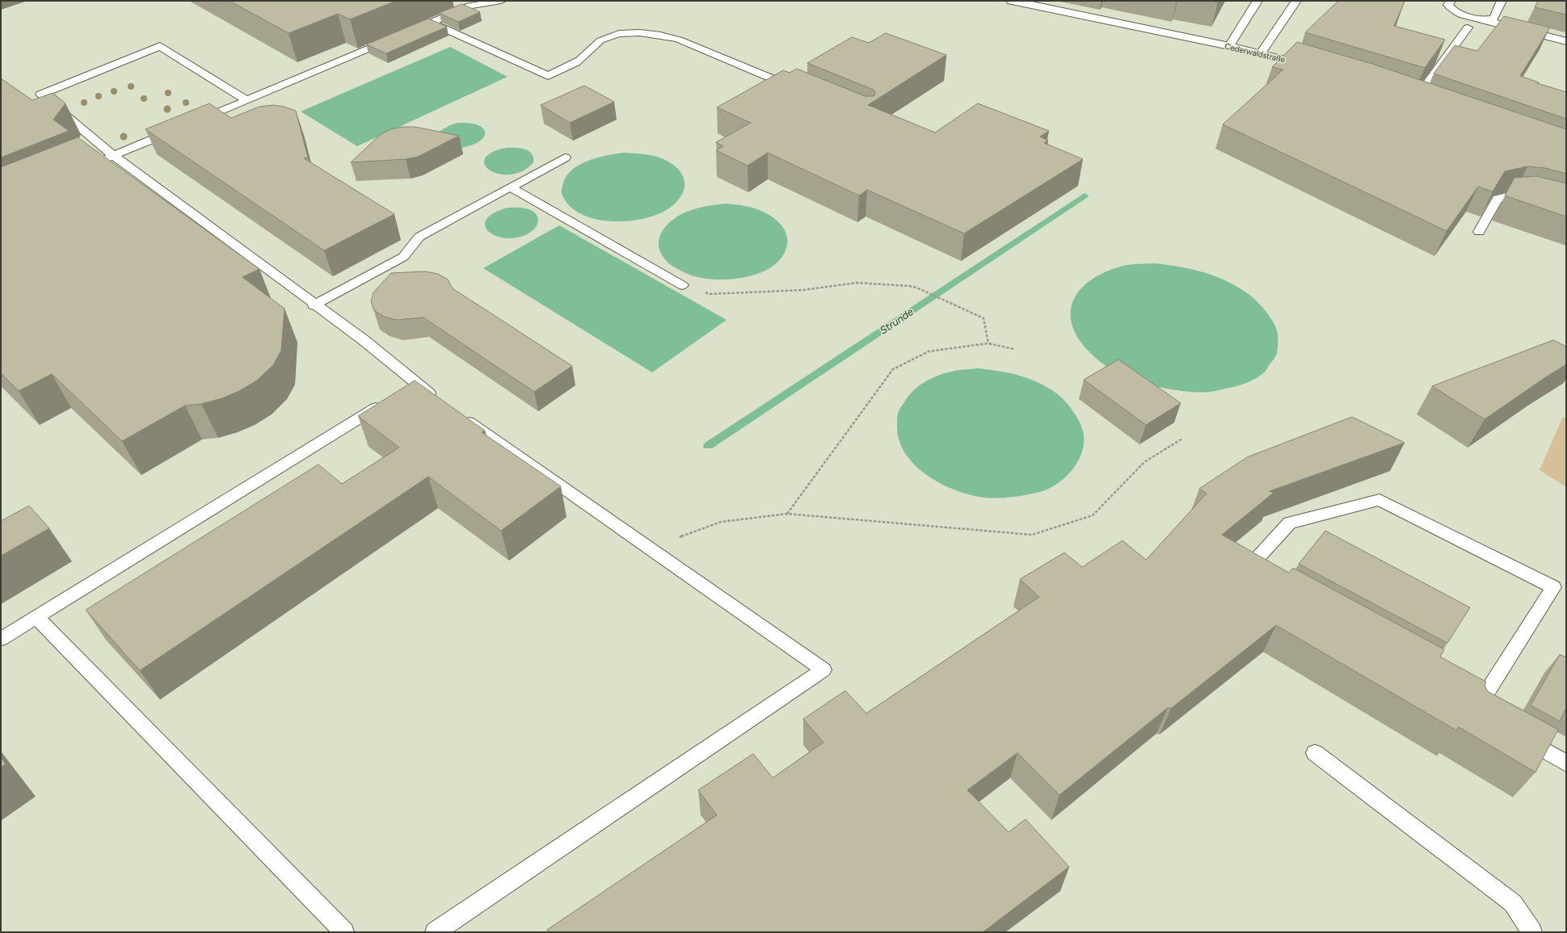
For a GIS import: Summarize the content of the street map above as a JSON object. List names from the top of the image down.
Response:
{
  "streets": {
    "street": ["Cederwaldstraße"]
  },
  "water": ["Strunde"]
}
